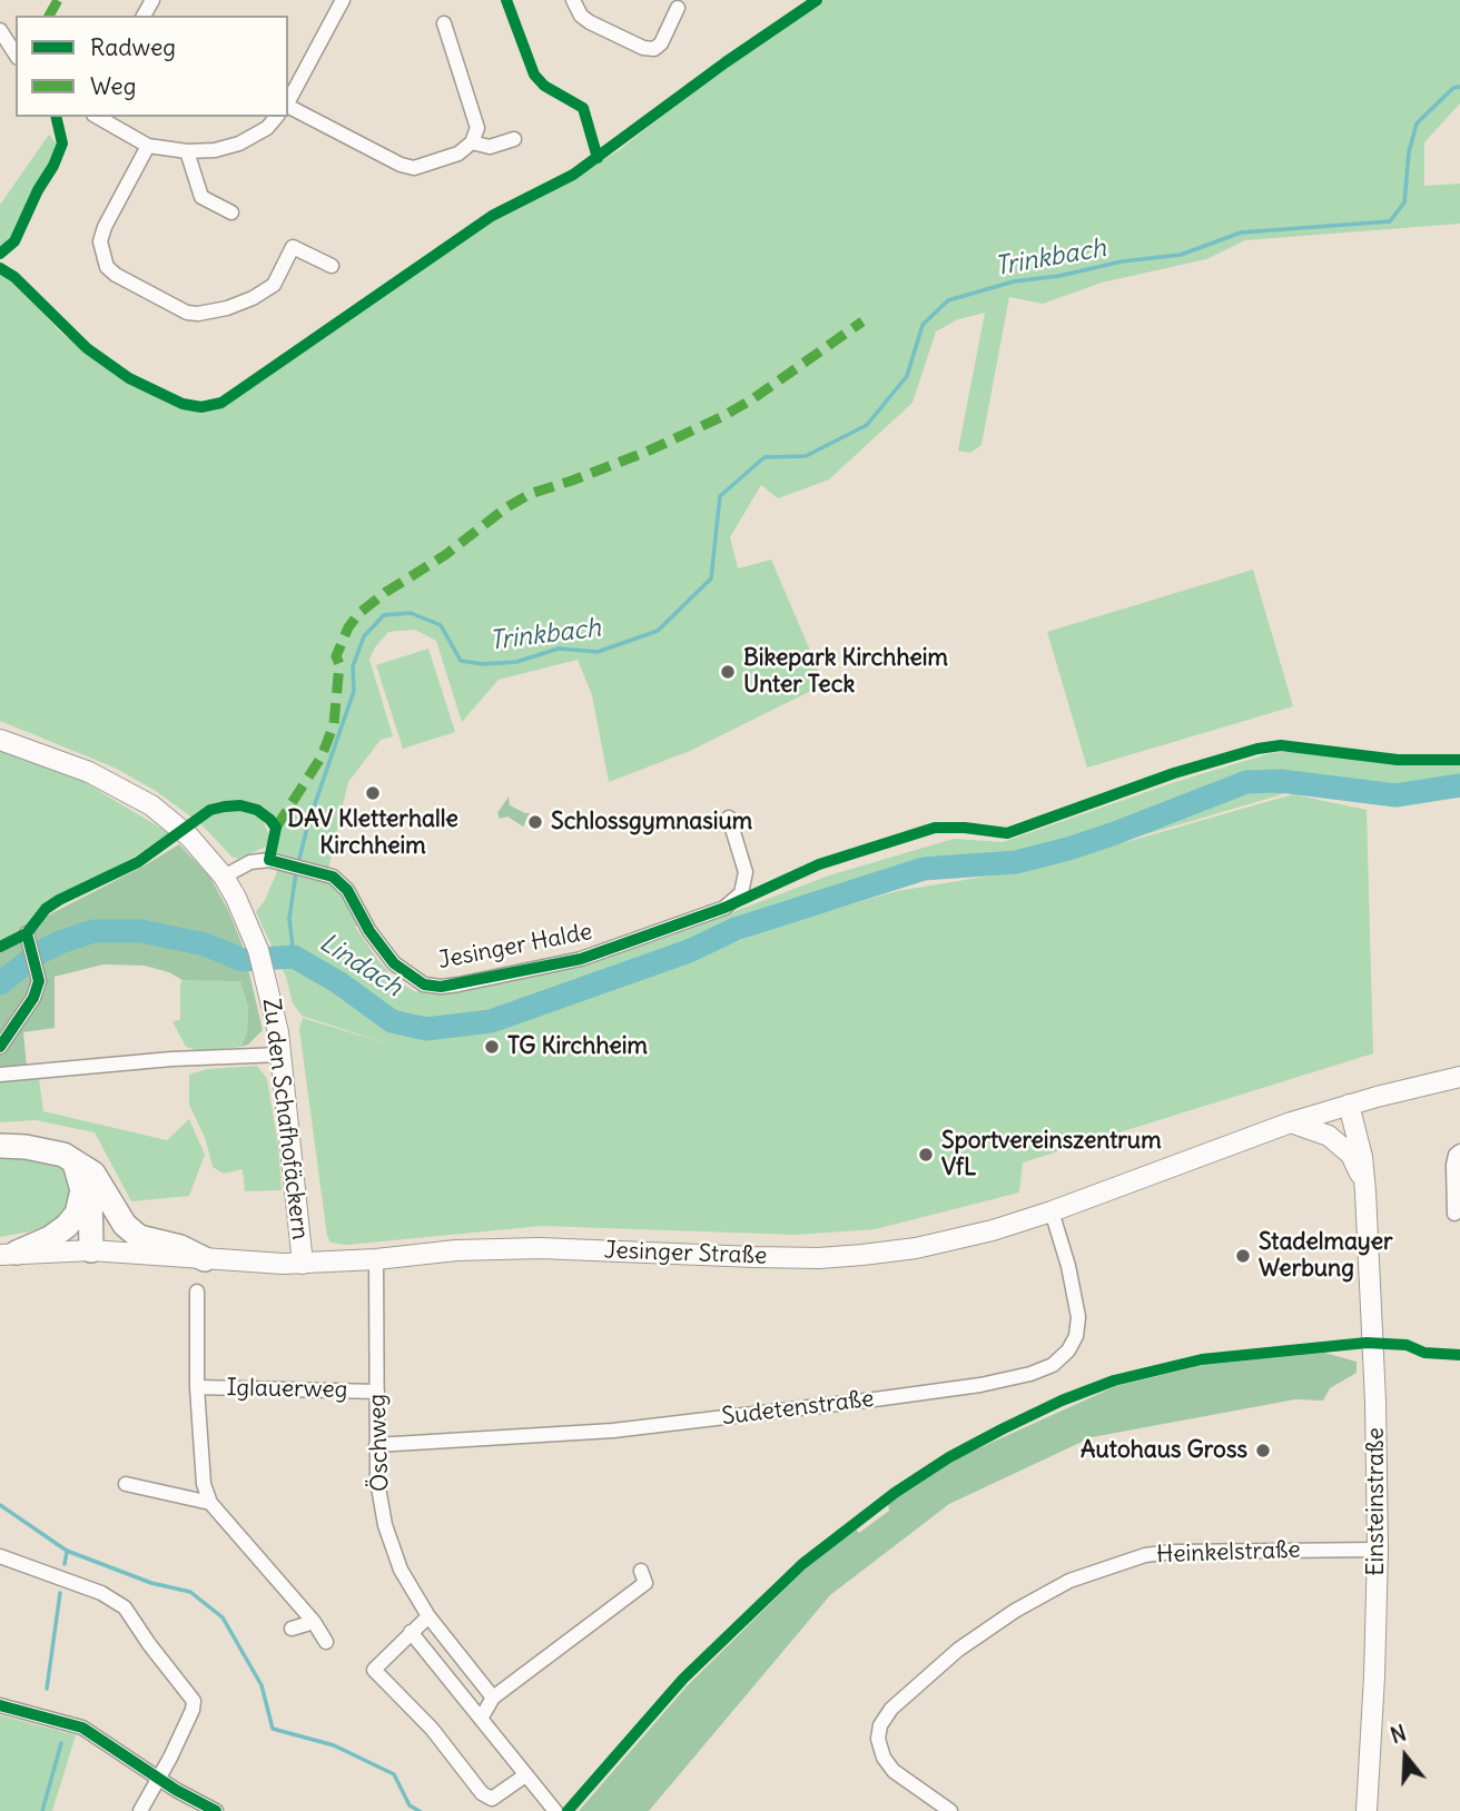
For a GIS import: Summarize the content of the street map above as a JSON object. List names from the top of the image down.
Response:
{
  "streets": {
    "street": [
      "Jesinger Halde",
      "Zu den Schafhofäckern",
      "Jesinger Straße",
      "Iglauerweg",
      "Sudetenstraße",
      "Öschweg",
      "Einsteinstraße",
      "Heinkelstraße"
    ]
  },
  "crossings": [
    ["Jesinger Halde", "Zu den Schafhofäckern"],
    ["Zu den Schafhofäckern", "Jesinger Straße"],
    ["Jesinger Straße", "Sudetenstraße"],
    ["Jesinger Straße", "Öschweg"],
    ["Jesinger Straße", "Einsteinstraße"],
    ["Iglauerweg", "Öschweg"],
    ["Sudetenstraße", "Öschweg"],
    ["Einsteinstraße", "Heinkelstraße"]
  ],
  "water": ["Trinkbach", "Lindach"],
  "places": [
    "Bikepark Kirchheim Unter Teck",
    "DAV Kletterhalle Kirchheim",
    "Schlossgymnasium",
    "TG Kirchheim",
    "Sportvereinszentrum VfL",
    "Stadelmayer Werbung",
    "Autohaus Gross"
  ],
  "legend": ["Radweg", "Weg"],
  "north": "top"
}
